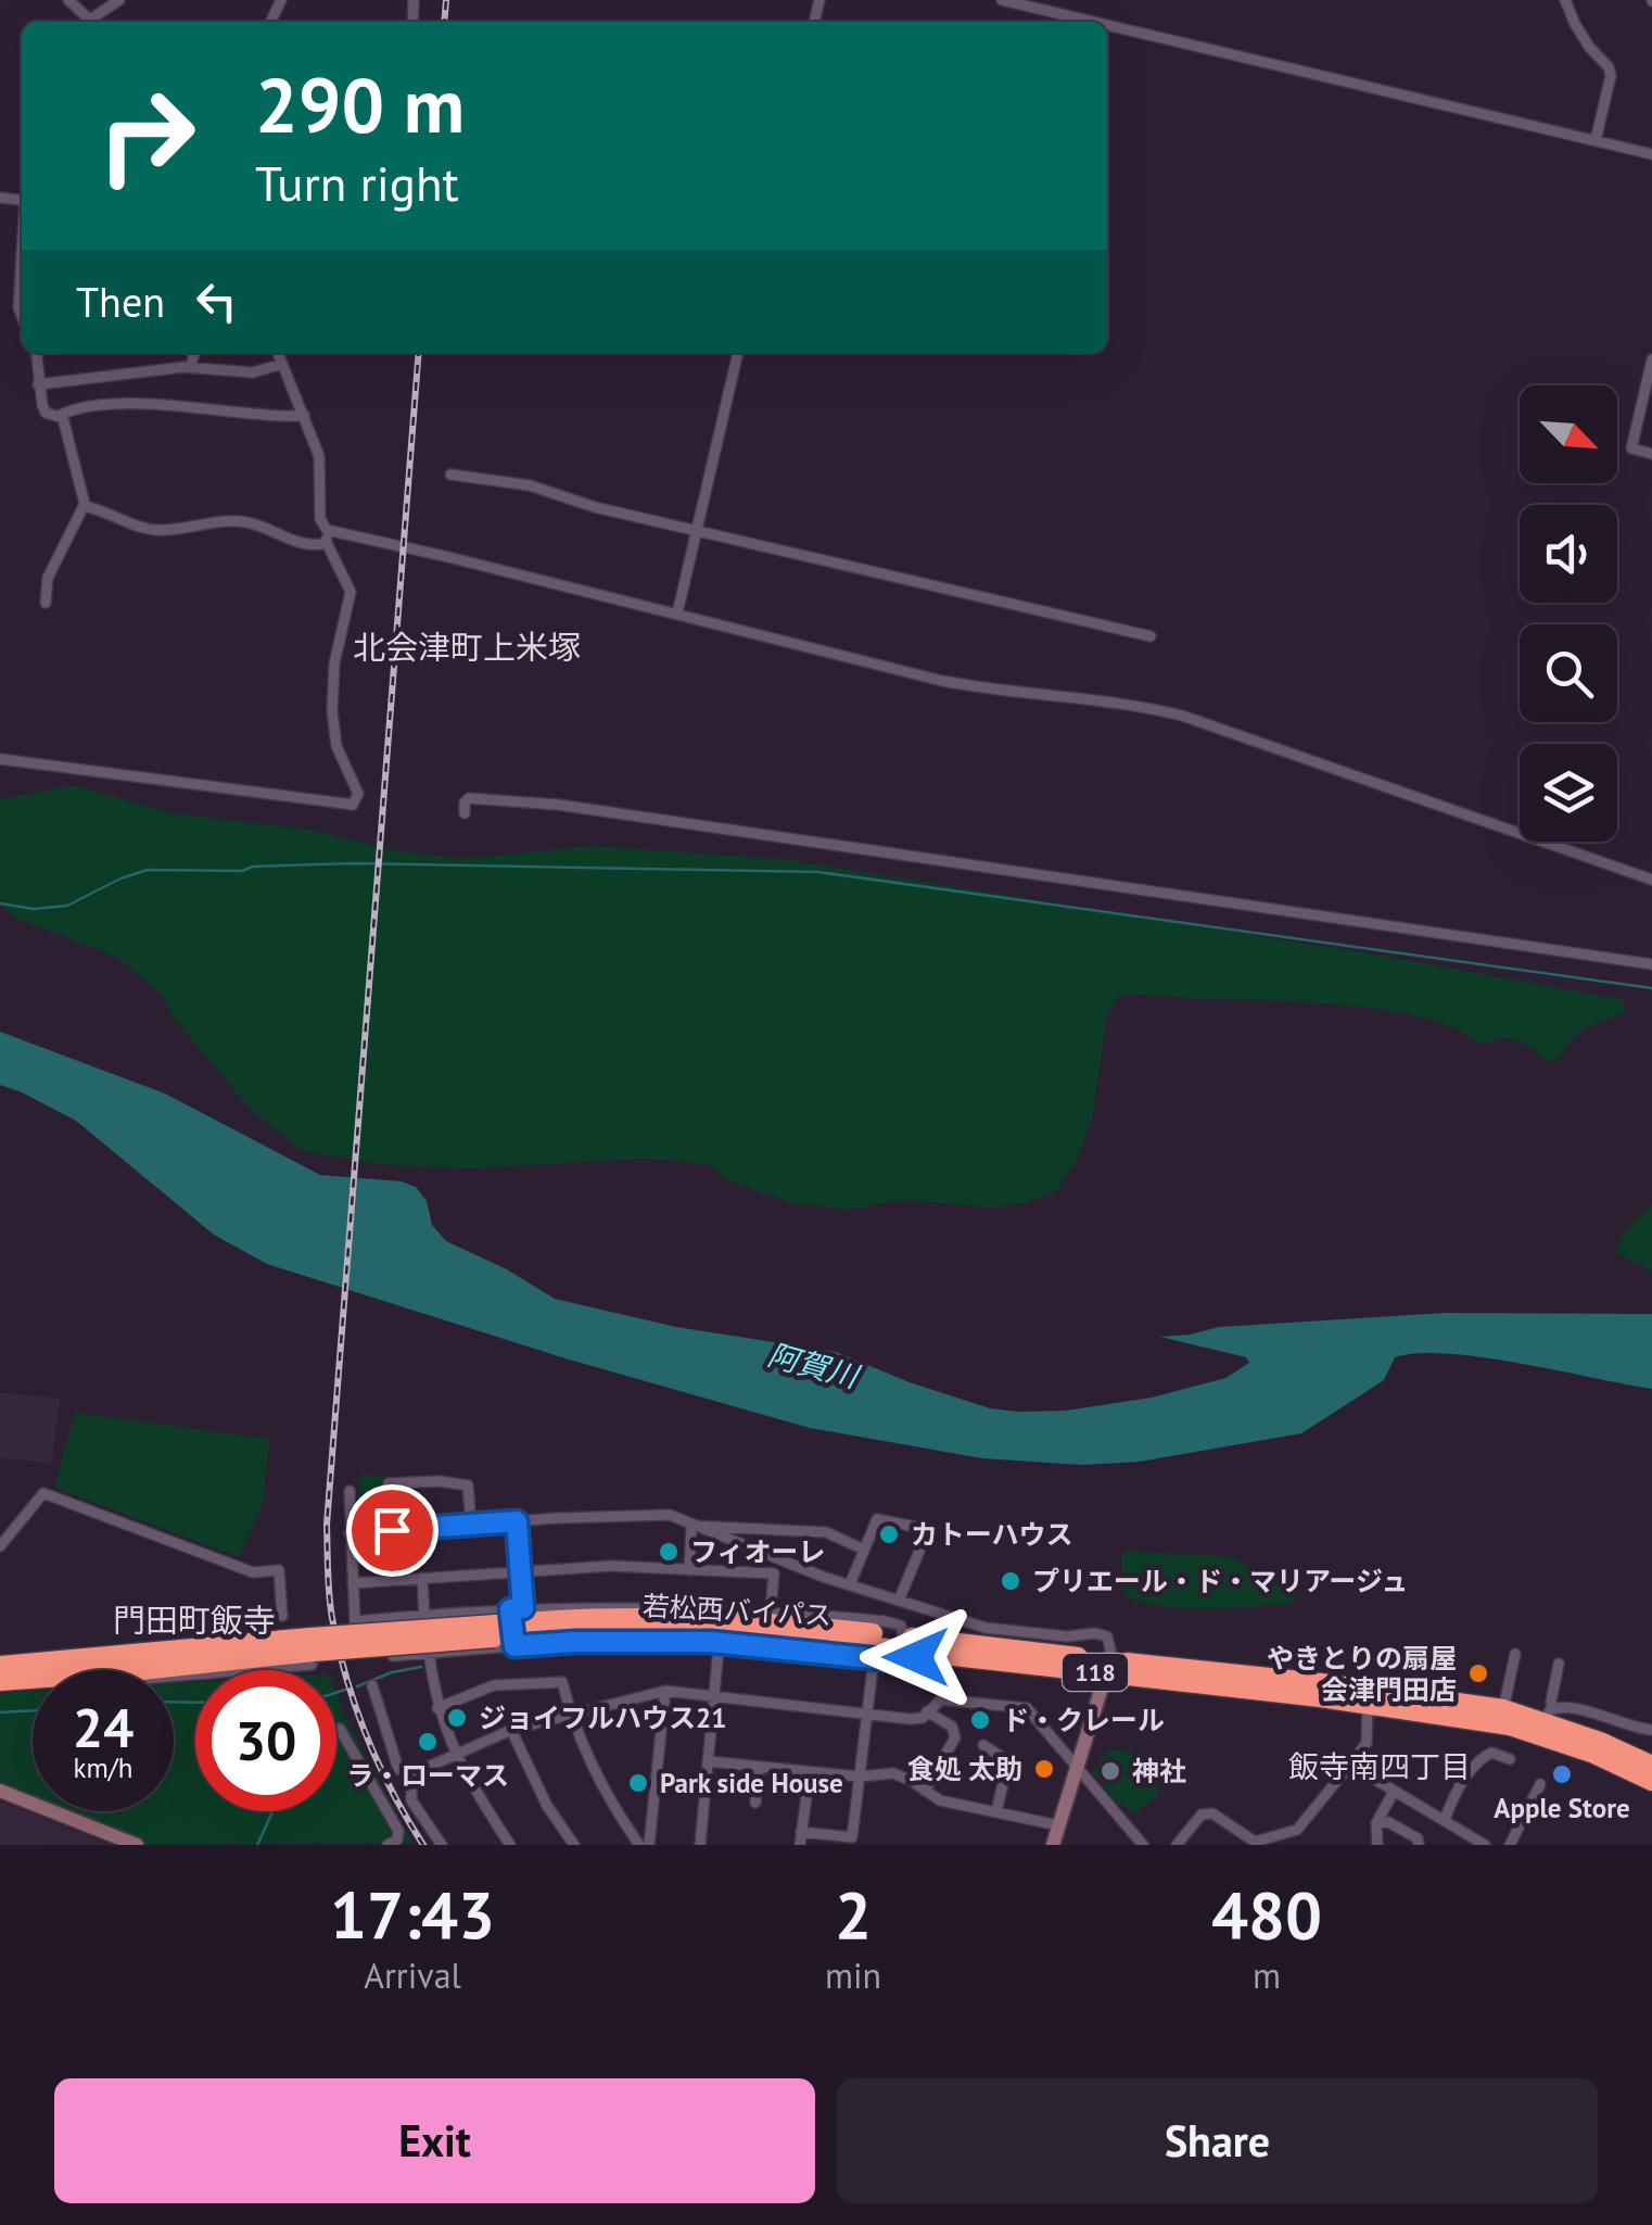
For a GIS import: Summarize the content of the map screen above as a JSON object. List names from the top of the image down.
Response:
{
  "streets": {
    "highway": ["若松西バイパス", "118"]
  },
  "districts": ["北会津町上米塚", "門田町飯寺", "飯寺南四丁目"],
  "water": ["阿賀川"],
  "places": [
    "カトーハウス",
    "フィオーレ",
    "プリエール・ド・マリアージュ",
    "やきとりの扇屋 会津門田店",
    "ジョイフルハウス21",
    "ド・クレール",
    "ラ・ローマス",
    "食処 太助",
    "神社",
    "Apple Store",
    "Park side House"
  ],
  "north": "bottom right",
  "page": {
    "turn": ["290 m", "Turn right"],
    "then": "Then",
    "speed": "24 km/h",
    "limit": "30",
    "eta": [
      "17:43",
      "Arrival",
      "2",
      "min",
      "480",
      "m"
    ],
    "buttons": ["Exit", "Share"]
  }
}
